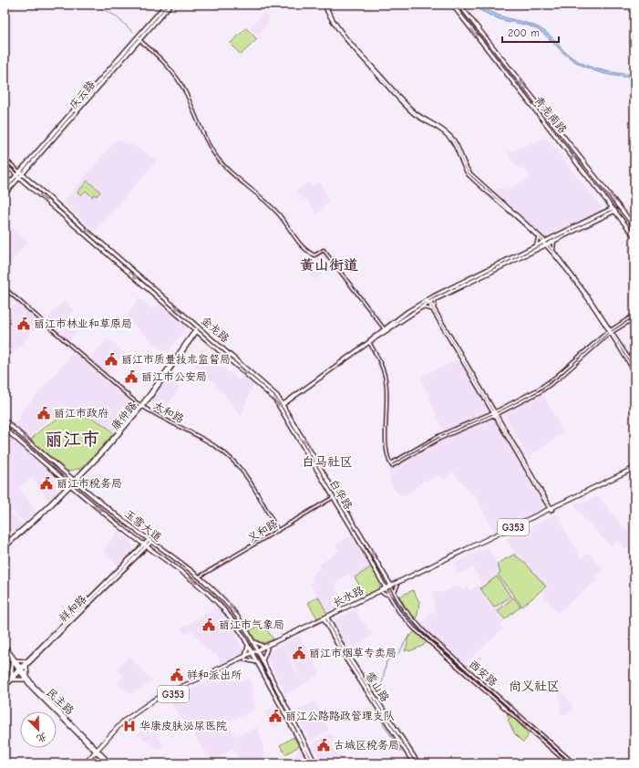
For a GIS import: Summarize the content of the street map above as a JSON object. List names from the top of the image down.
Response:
{
  "streets": {
    "highway": ["G353", "长水路"],
    "main road": [
      "庆云路",
      "青龙南路",
      "金龙路",
      "康仲路",
      "白华路",
      "玉雪大道",
      "祥和路",
      "雪山路",
      "民主路"
    ],
    "street": ["太和路", "义和路", "西安路"]
  },
  "crossings": [
    ["庆云路", "金龙路"],
    ["金龙路", "康仲路"],
    ["金龙路", "白华路"],
    ["金龙路", "长水路"],
    ["金龙路", "西安路"],
    ["太和路", "康仲路"],
    ["太和路", "义和路"],
    ["康仲路", "玉雪大道"],
    ["白华路", "义和路"],
    ["白华路", "长水路"],
    ["白华路", "西安路"],
    ["玉雪大道", "义和路"],
    ["玉雪大道", "长水路"],
    ["玉雪大道", "祥和路"],
    ["长水路", "西安路"],
    ["长水路", "雪山路"],
    ["长水路", "民主路"],
    ["祥和路", "民主路"]
  ],
  "one_way": ["白华路"],
  "districts": [
    "黄山街道",
    "丽江市",
    "白马社区",
    "尚义社区"
  ],
  "places": {
    "public building": [
      "丽江市林业和草原局",
      "丽江市质量技术监督局",
      "丽江市公安局",
      "丽江市政府",
      "丽江市税务局",
      "丽江市气象局",
      "丽江市烟草专卖局",
      "祥和派出所",
      "丽江公路路政管理支队",
      "古城区税务局"
    ],
    "hospital": ["华康皮肤泌尿医院"]
  },
  "scale_bar": "200 m",
  "north": "bottom right"
}
